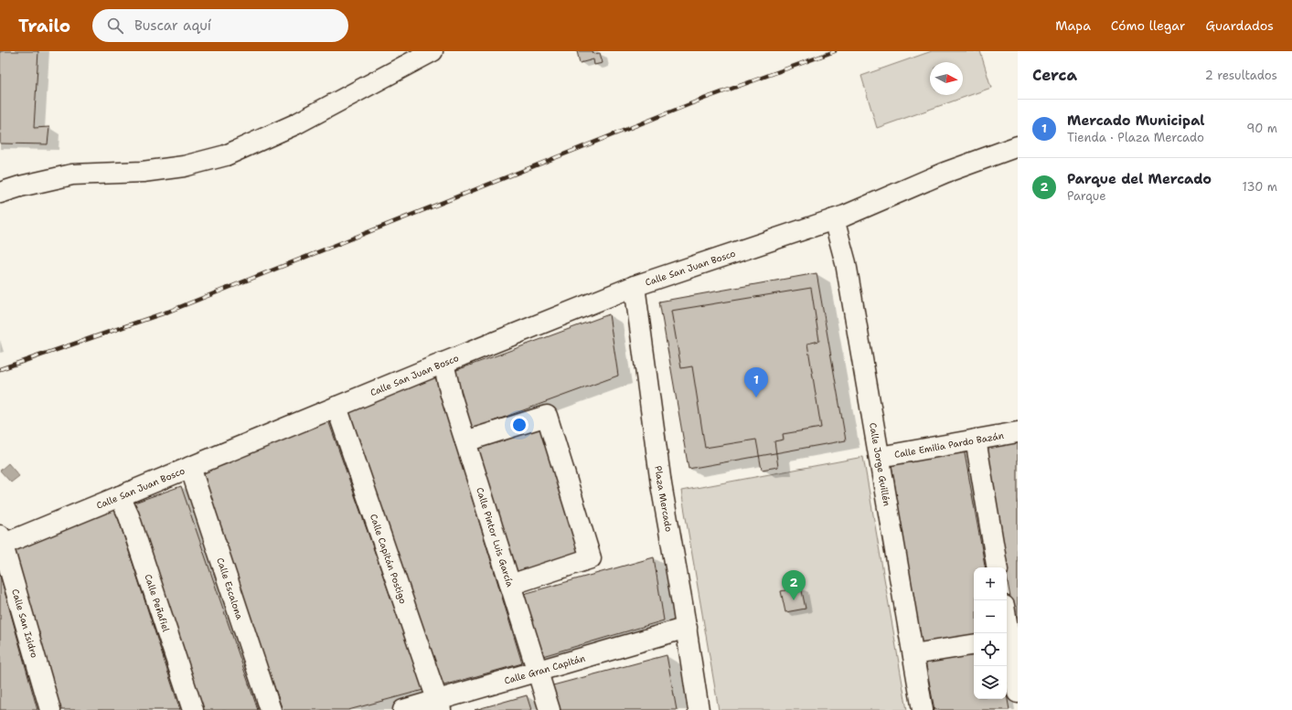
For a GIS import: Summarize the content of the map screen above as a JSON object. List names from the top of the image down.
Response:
{
  "streets": {
    "street": [
      "Calle San Juan Bosco",
      "Calle Emilia Pardo Bazán",
      "Calle Jorge Guillén",
      "Plaza Mercado",
      "Calle Pintor Luis García",
      "Calle Capitán Postigo",
      "Calle Escalona",
      "Calle Peñafiel",
      "Calle San Isidro",
      "Calle Gran Capitán"
    ]
  },
  "crossings": [
    ["Calle San Juan Bosco", "Calle Jorge Guillén"],
    ["Calle San Juan Bosco", "Plaza Mercado"],
    ["Calle San Juan Bosco", "Calle Pintor Luis García"],
    ["Calle San Juan Bosco", "Calle Capitán Postigo"],
    ["Calle San Juan Bosco", "Calle Escalona"],
    ["Calle San Juan Bosco", "Calle Peñafiel"],
    ["Calle San Juan Bosco", "Calle San Isidro"],
    ["Calle Emilia Pardo Bazán", "Calle Jorge Guillén"],
    ["Plaza Mercado", "Calle Gran Capitán"],
    ["Calle Pintor Luis García", "Calle Gran Capitán"],
    ["Calle Capitán Postigo", "Calle Gran Capitán"]
  ],
  "north": "right",
  "page": {
    "header": "Trailo",
    "search": "Buscar aquí",
    "nav": ["Mapa", "Cómo llegar", "Guardados"],
    "heading": ["Cerca", "2 resultados"],
    "list": [
      {
        "mark": "1",
        "name": "Mercado Municipal",
        "note": "Tienda · Plaza Mercado",
        "value": "90 m"
      },
      {
        "mark": "2",
        "name": "Parque del Mercado",
        "note": "Parque",
        "value": "130 m"
      }
    ],
    "pins": ["1", "2"],
    "map_buttons": ["+", "−"]
  }
}
